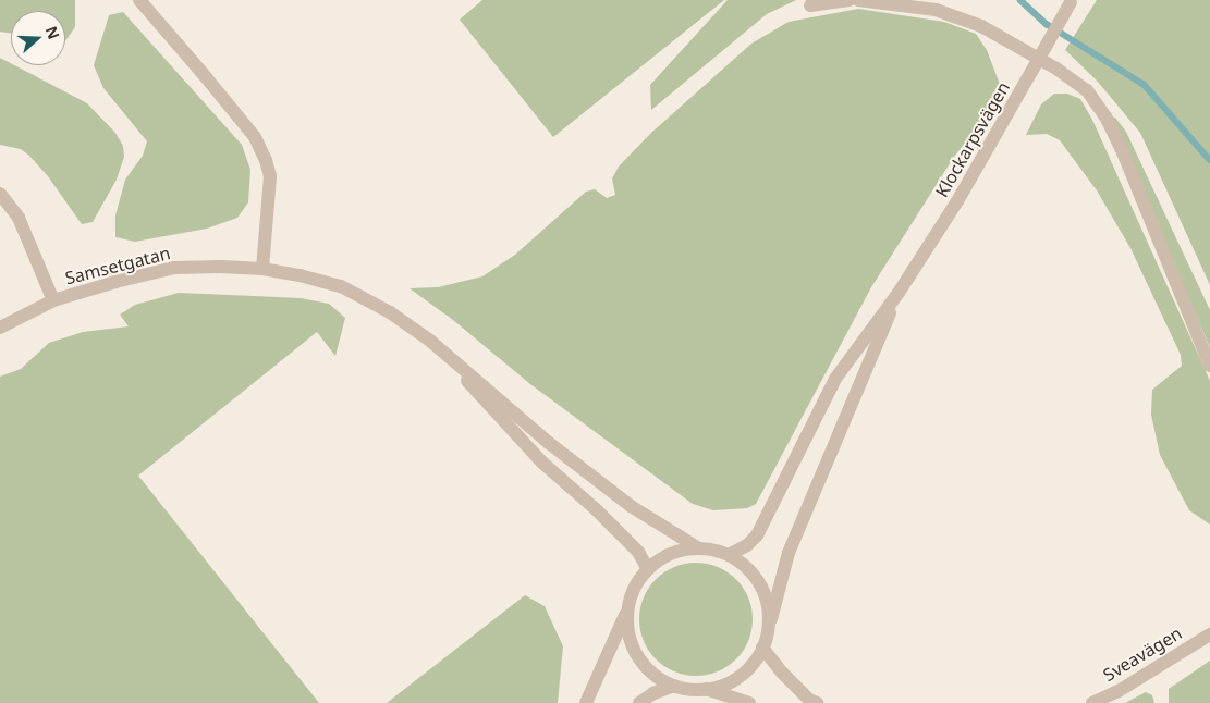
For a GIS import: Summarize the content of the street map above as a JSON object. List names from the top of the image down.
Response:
{
  "streets": {
    "street": ["Klockarpsvägen", "Samsetgatan", "Sveavägen"]
  },
  "north": "right"
}
